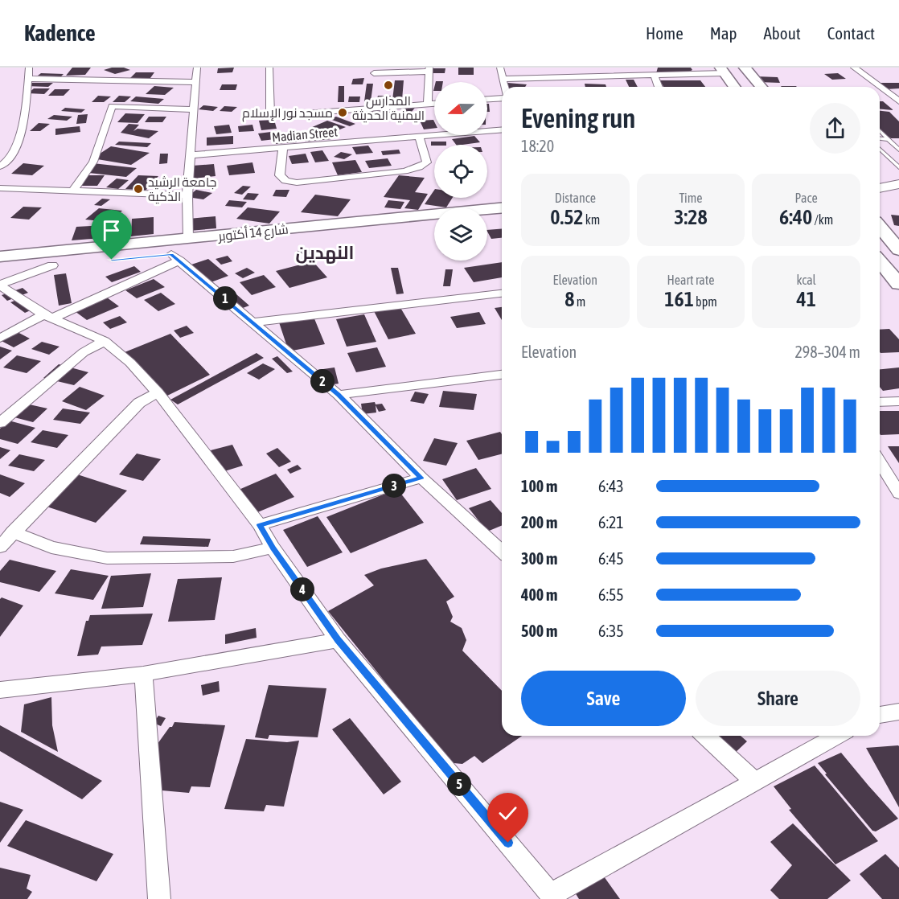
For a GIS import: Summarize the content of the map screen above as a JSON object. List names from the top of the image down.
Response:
{
  "streets": {
    "main road": ["شارع 14 أكتوبر"],
    "street": ["Madian Street"]
  },
  "districts": ["النهدين"],
  "places": ["المدارس اليمنية الحديثة", "مسجد نور الإسلام", "جامعة الرشيد الذكية"],
  "north": "left",
  "page": {
    "header": "Kadence",
    "nav": [
      "Home",
      "Map",
      "About",
      "Contact"
    ],
    "heading": ["Evening run", "18:20"],
    "stats": [
      ["Distance", "0.52 km"],
      ["Time", "3:28"],
      ["Pace", "6:40 /km"],
      ["Elevation", "8 m"],
      ["Heart rate", "161 bpm"],
      ["kcal", "41"]
    ],
    "pins": [
      "1",
      "2",
      "3",
      "4",
      "5"
    ],
    "chart": ["Elevation", "298–304 m"],
    "list": [
      {
        "name": "100 m",
        "note": "6:43"
      },
      {
        "name": "200 m",
        "note": "6:21"
      },
      {
        "name": "300 m",
        "note": "6:45"
      },
      {
        "name": "400 m",
        "note": "6:55"
      },
      {
        "name": "500 m",
        "note": "6:35"
      }
    ],
    "buttons": ["Save", "Share"]
  }
}
